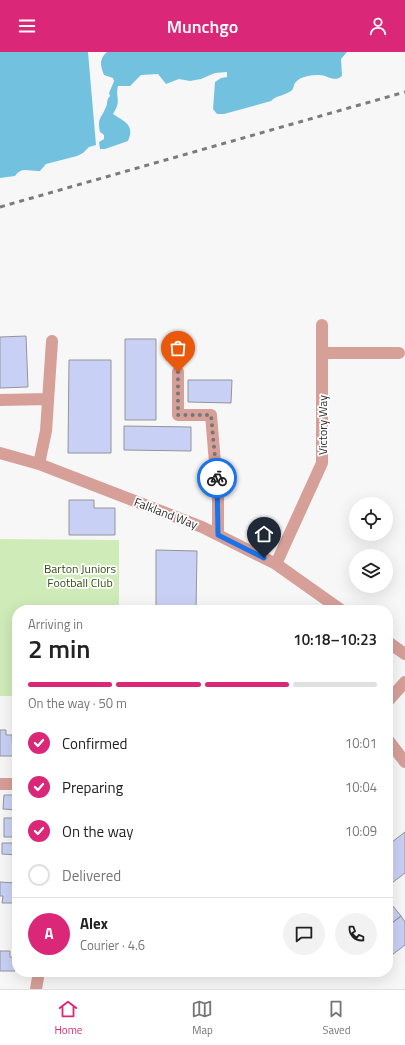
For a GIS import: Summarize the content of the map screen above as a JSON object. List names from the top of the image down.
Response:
{
  "streets": {
    "street": ["Victory Way", "Falkland Way"]
  },
  "crossings": [
    ["Victory Way", "Falkland Way"]
  ],
  "parks": ["Barton Juniors Football Club"],
  "page": {
    "header": "Munchgo",
    "heading": ["2 min", "Arriving in", "10:18–10:23"],
    "panel": ["Alex", "Courier · 4.6"],
    "bar": "On the way · 50 m",
    "list": [
      ["Confirmed", "10:01"],
      ["Preparing", "10:04"],
      ["On the way", "10:09"],
      "Delivered"
    ],
    "round": "A",
    "tabs": ["Home", "Map", "Saved"]
  }
}
